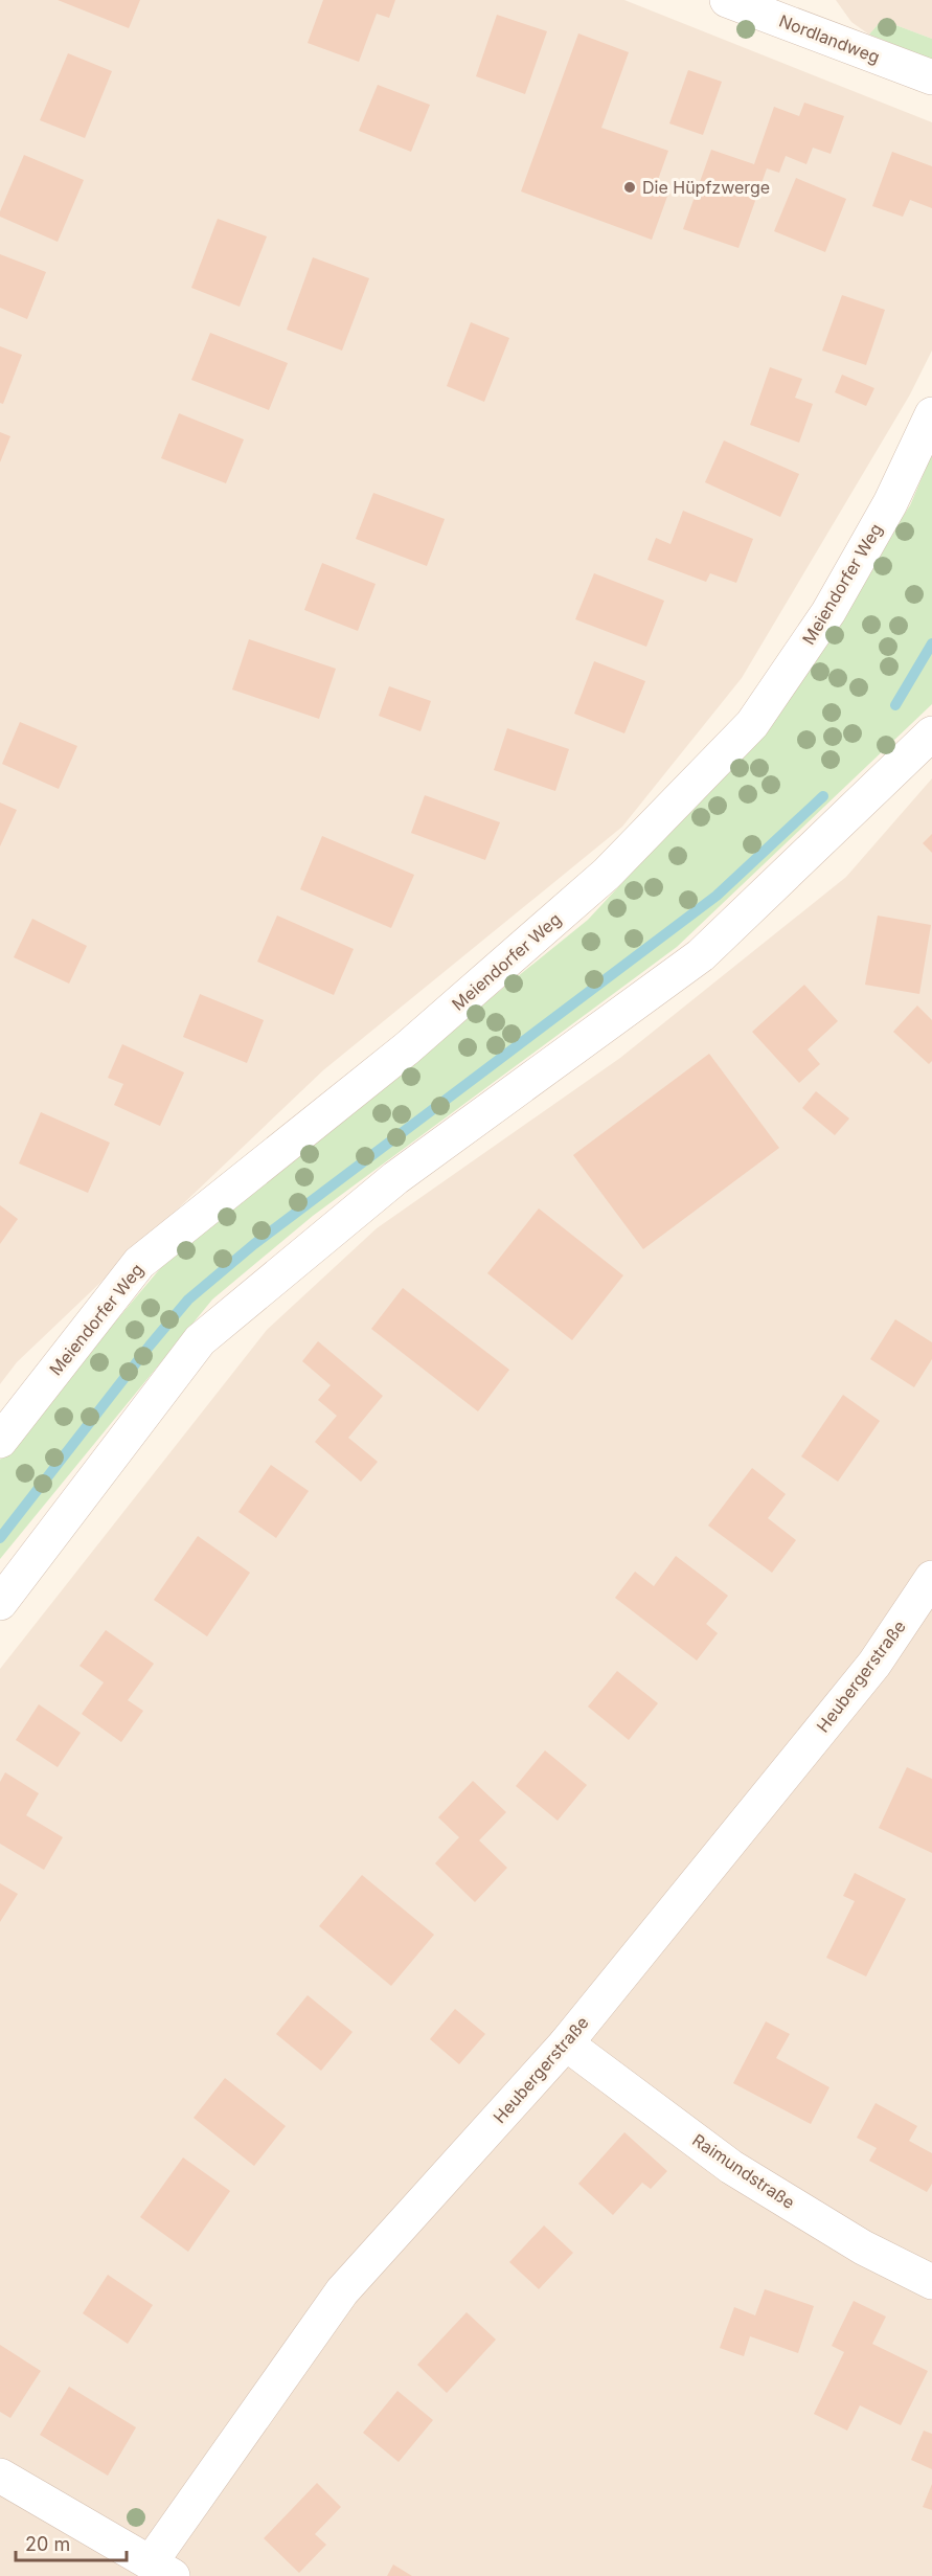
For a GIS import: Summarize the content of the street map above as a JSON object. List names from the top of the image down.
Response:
{
  "streets": {
    "street": [
      "Nordlandweg",
      "Meiendorfer Weg",
      "Heubergerstraße",
      "Raimundstraße"
    ]
  },
  "crossings": [
    ["Heubergerstraße", "Raimundstraße"]
  ],
  "places": ["Die Hüpfzwerge"],
  "scale_bar": "20 m"
}
